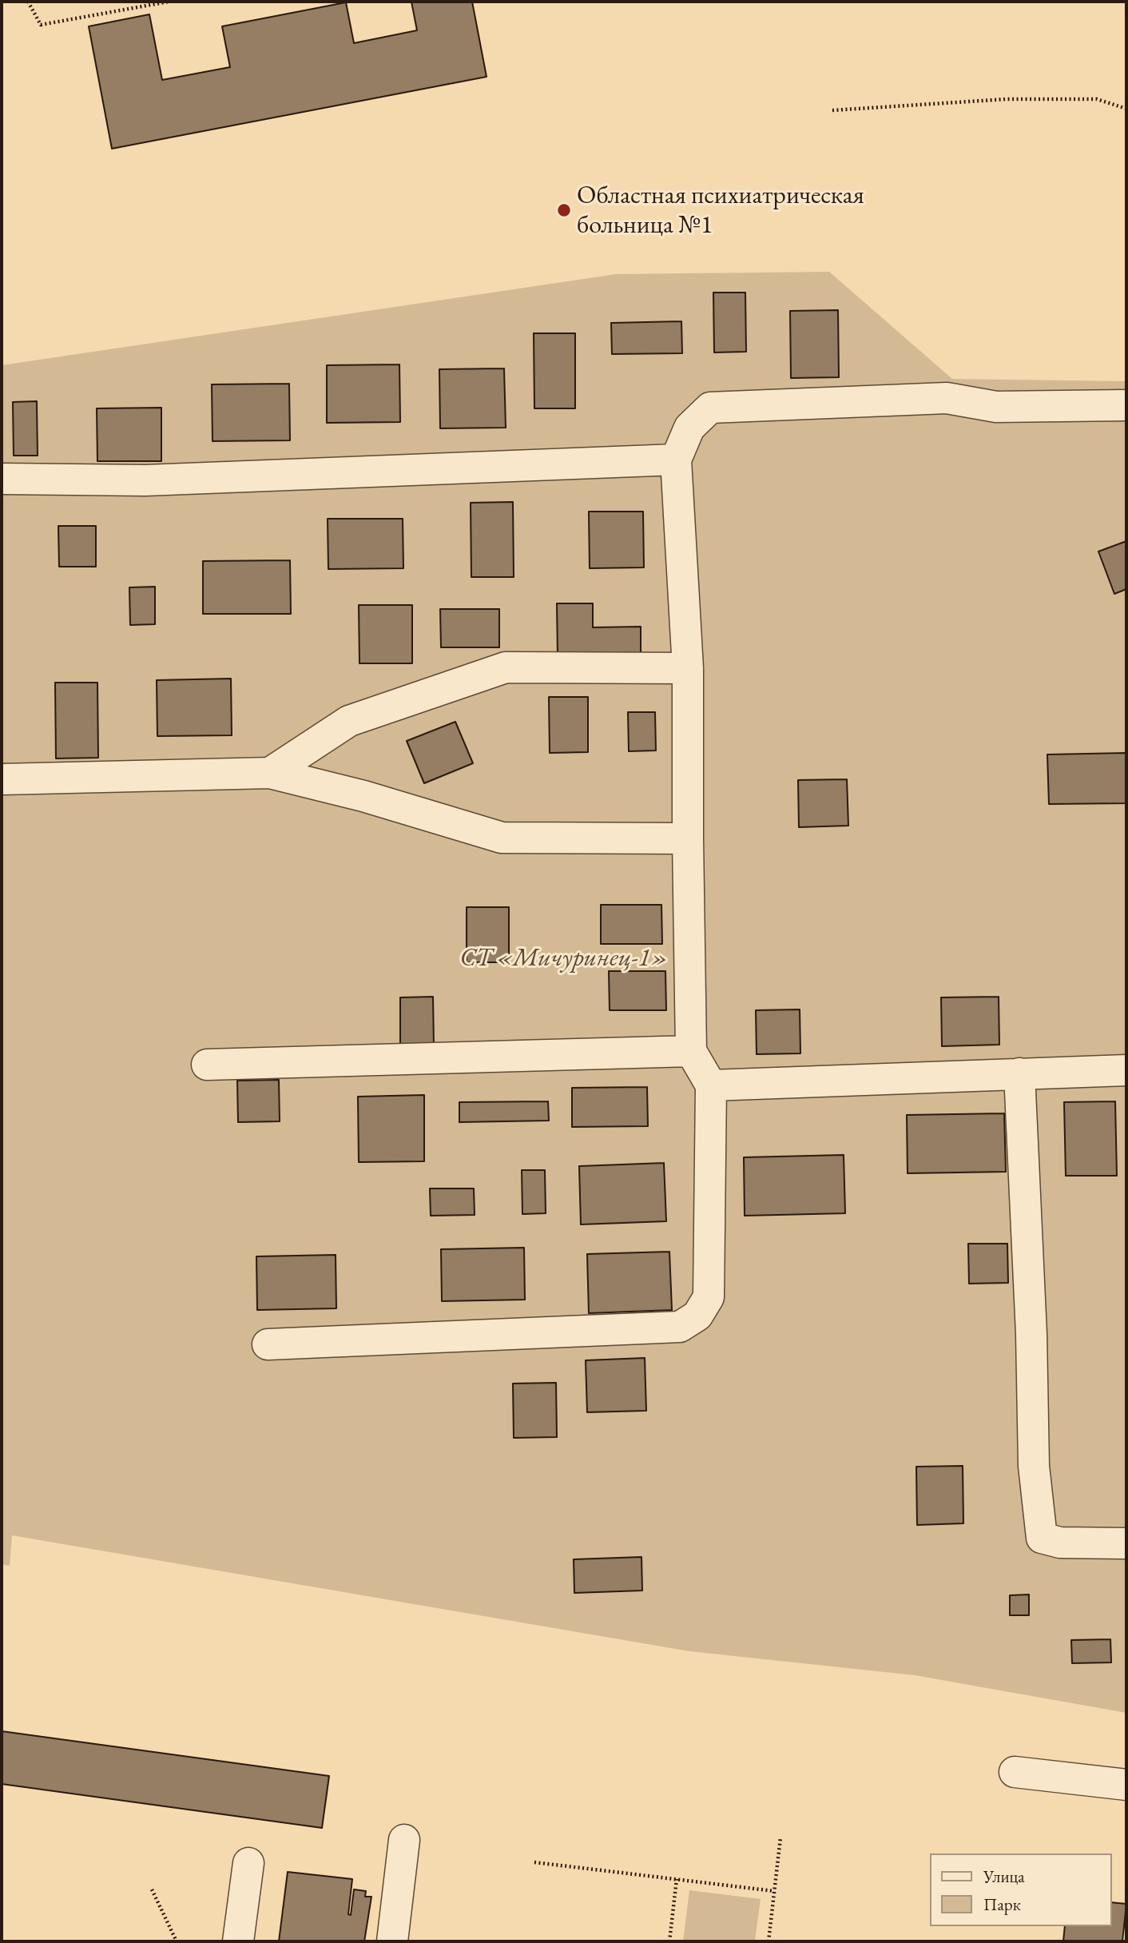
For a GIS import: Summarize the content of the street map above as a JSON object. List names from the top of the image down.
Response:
{
  "parks": ["СТ «Мичуринец-1»"],
  "places": ["Областная психиатрическая больница №1"],
  "legend": ["Улица", "Парк"]
}
